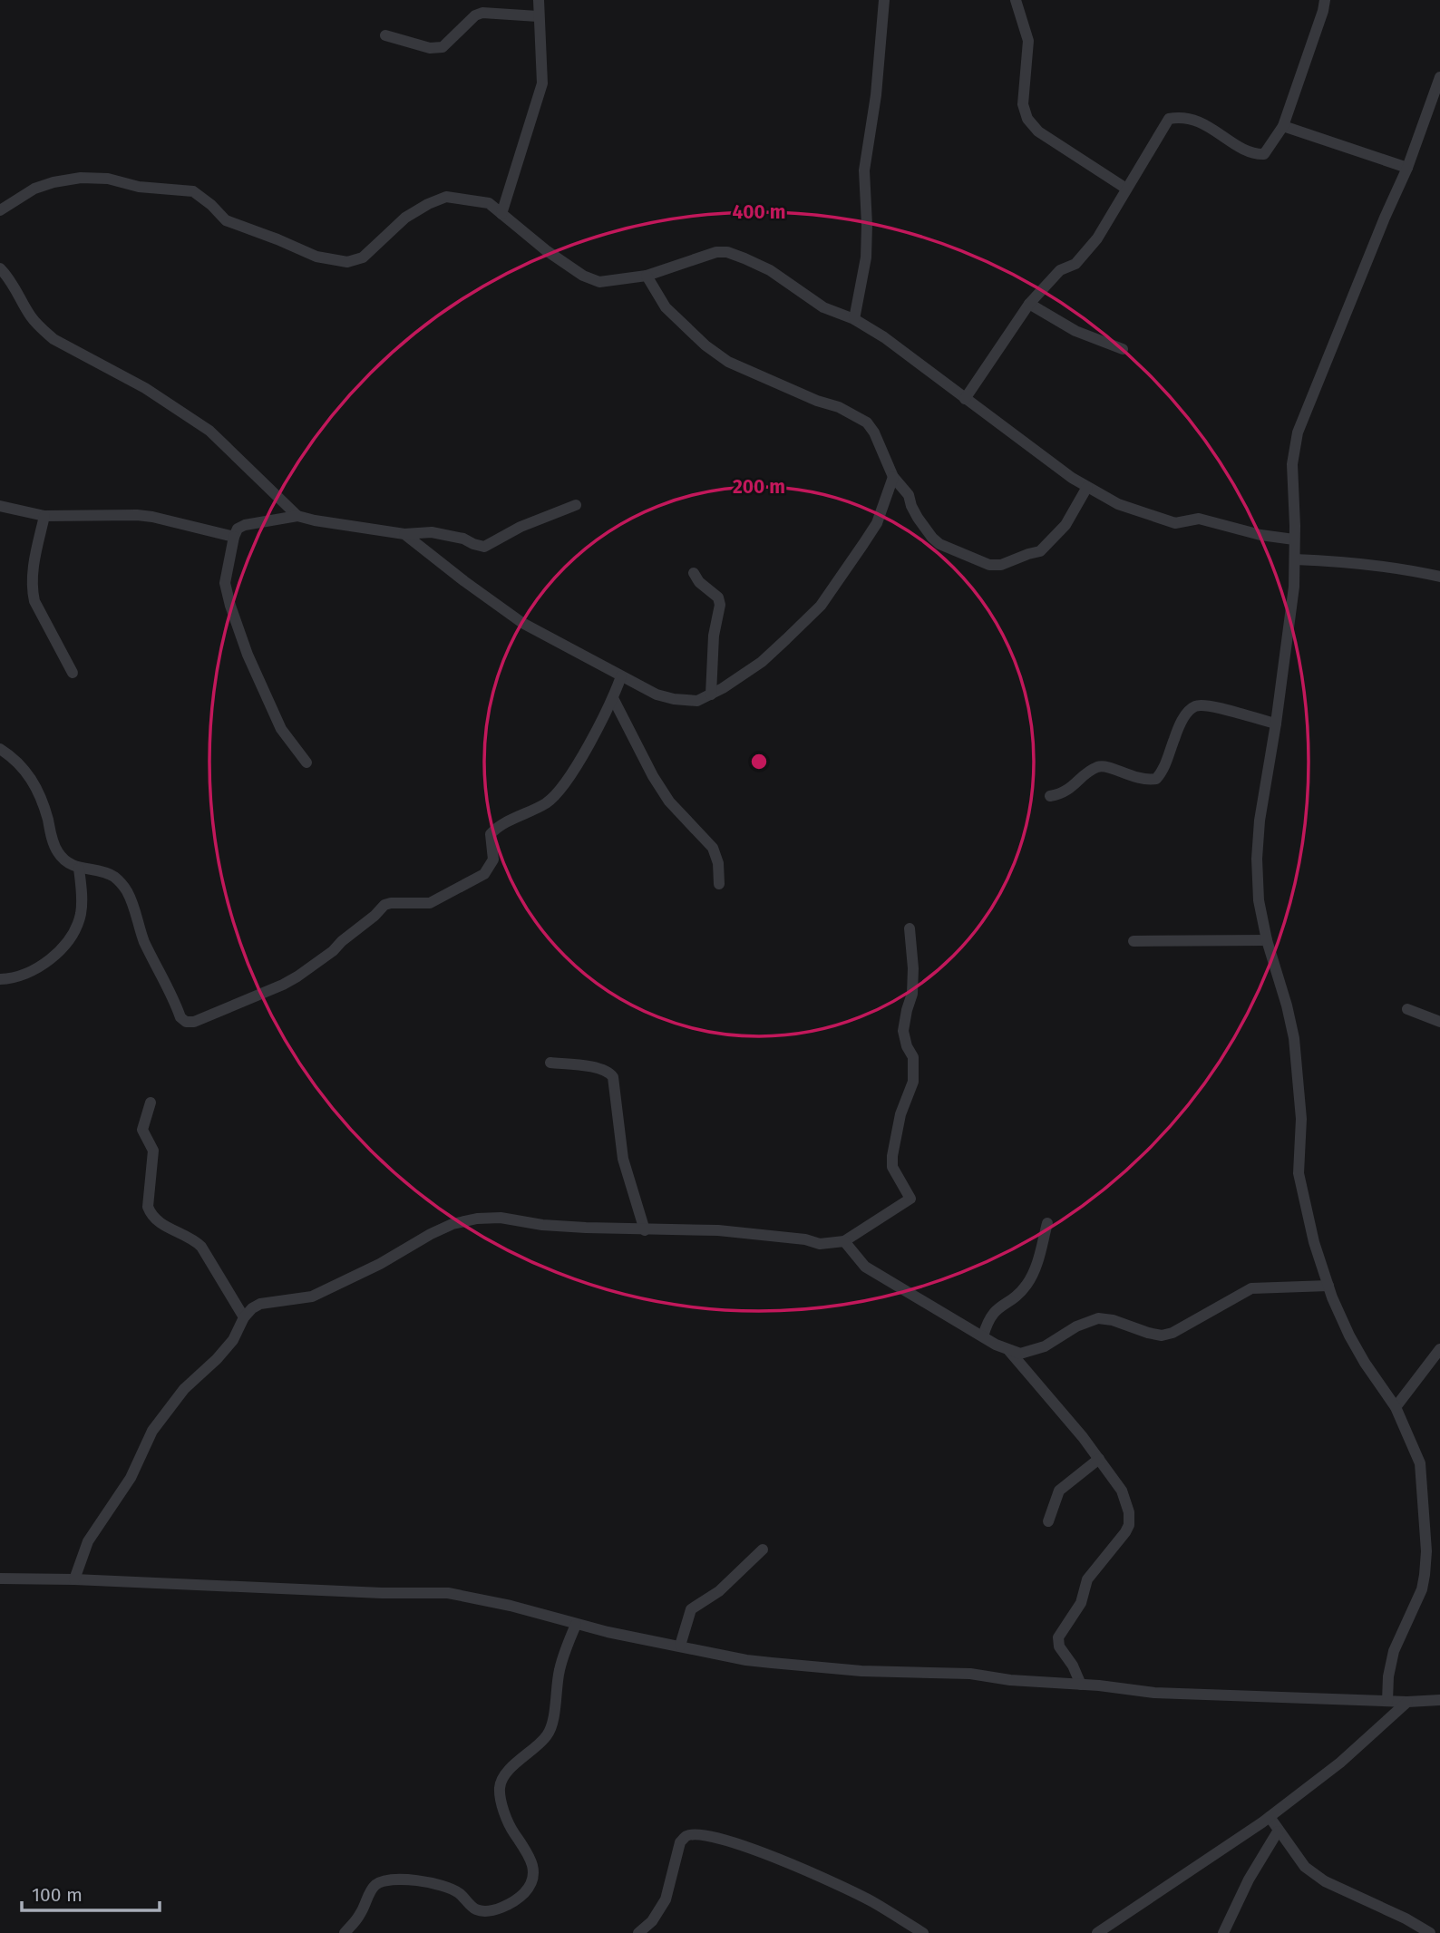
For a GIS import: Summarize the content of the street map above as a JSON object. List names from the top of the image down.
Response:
{
  "scale_bar": "100 m",
  "rings": ["400 m", "200 m"]
}
